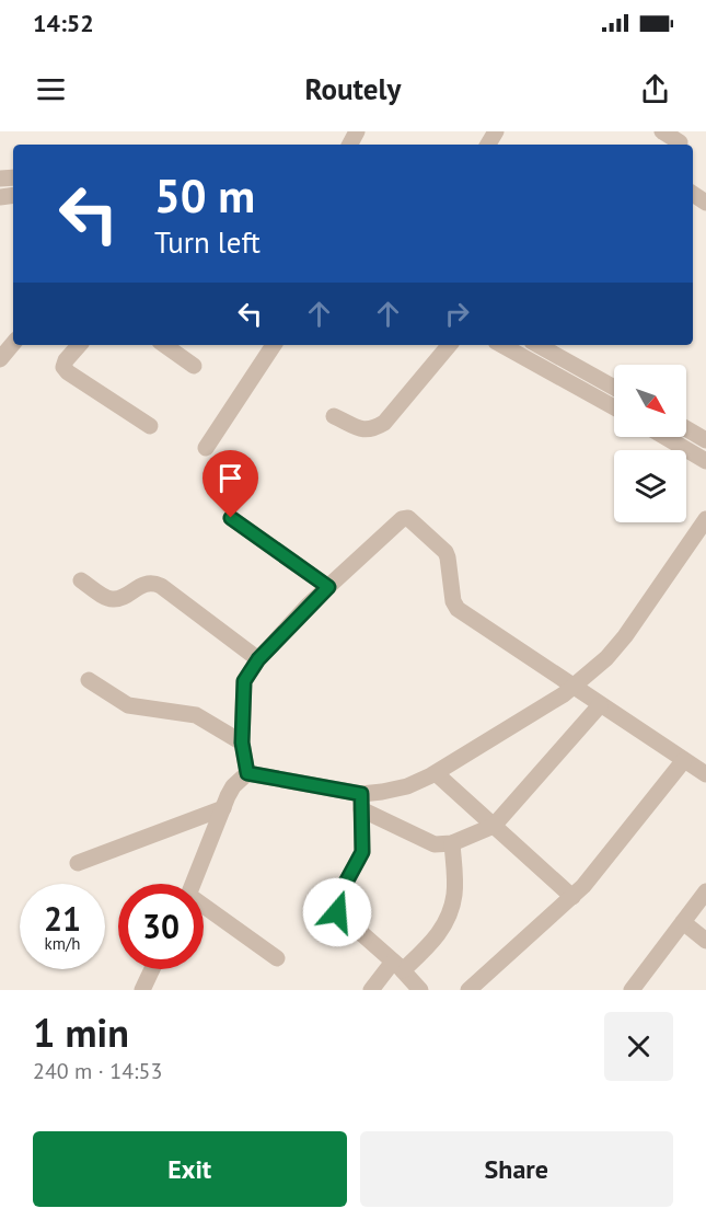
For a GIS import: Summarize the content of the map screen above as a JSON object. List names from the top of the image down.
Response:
{
  "north": "bottom right",
  "page": {
    "status": "14:52",
    "header": "Routely",
    "turn": ["50 m", "Turn left"],
    "speed": "21 km/h",
    "limit": "30",
    "heading": ["1 min", "240 m · 14:53"],
    "buttons": ["Exit", "Share"]
  }
}
